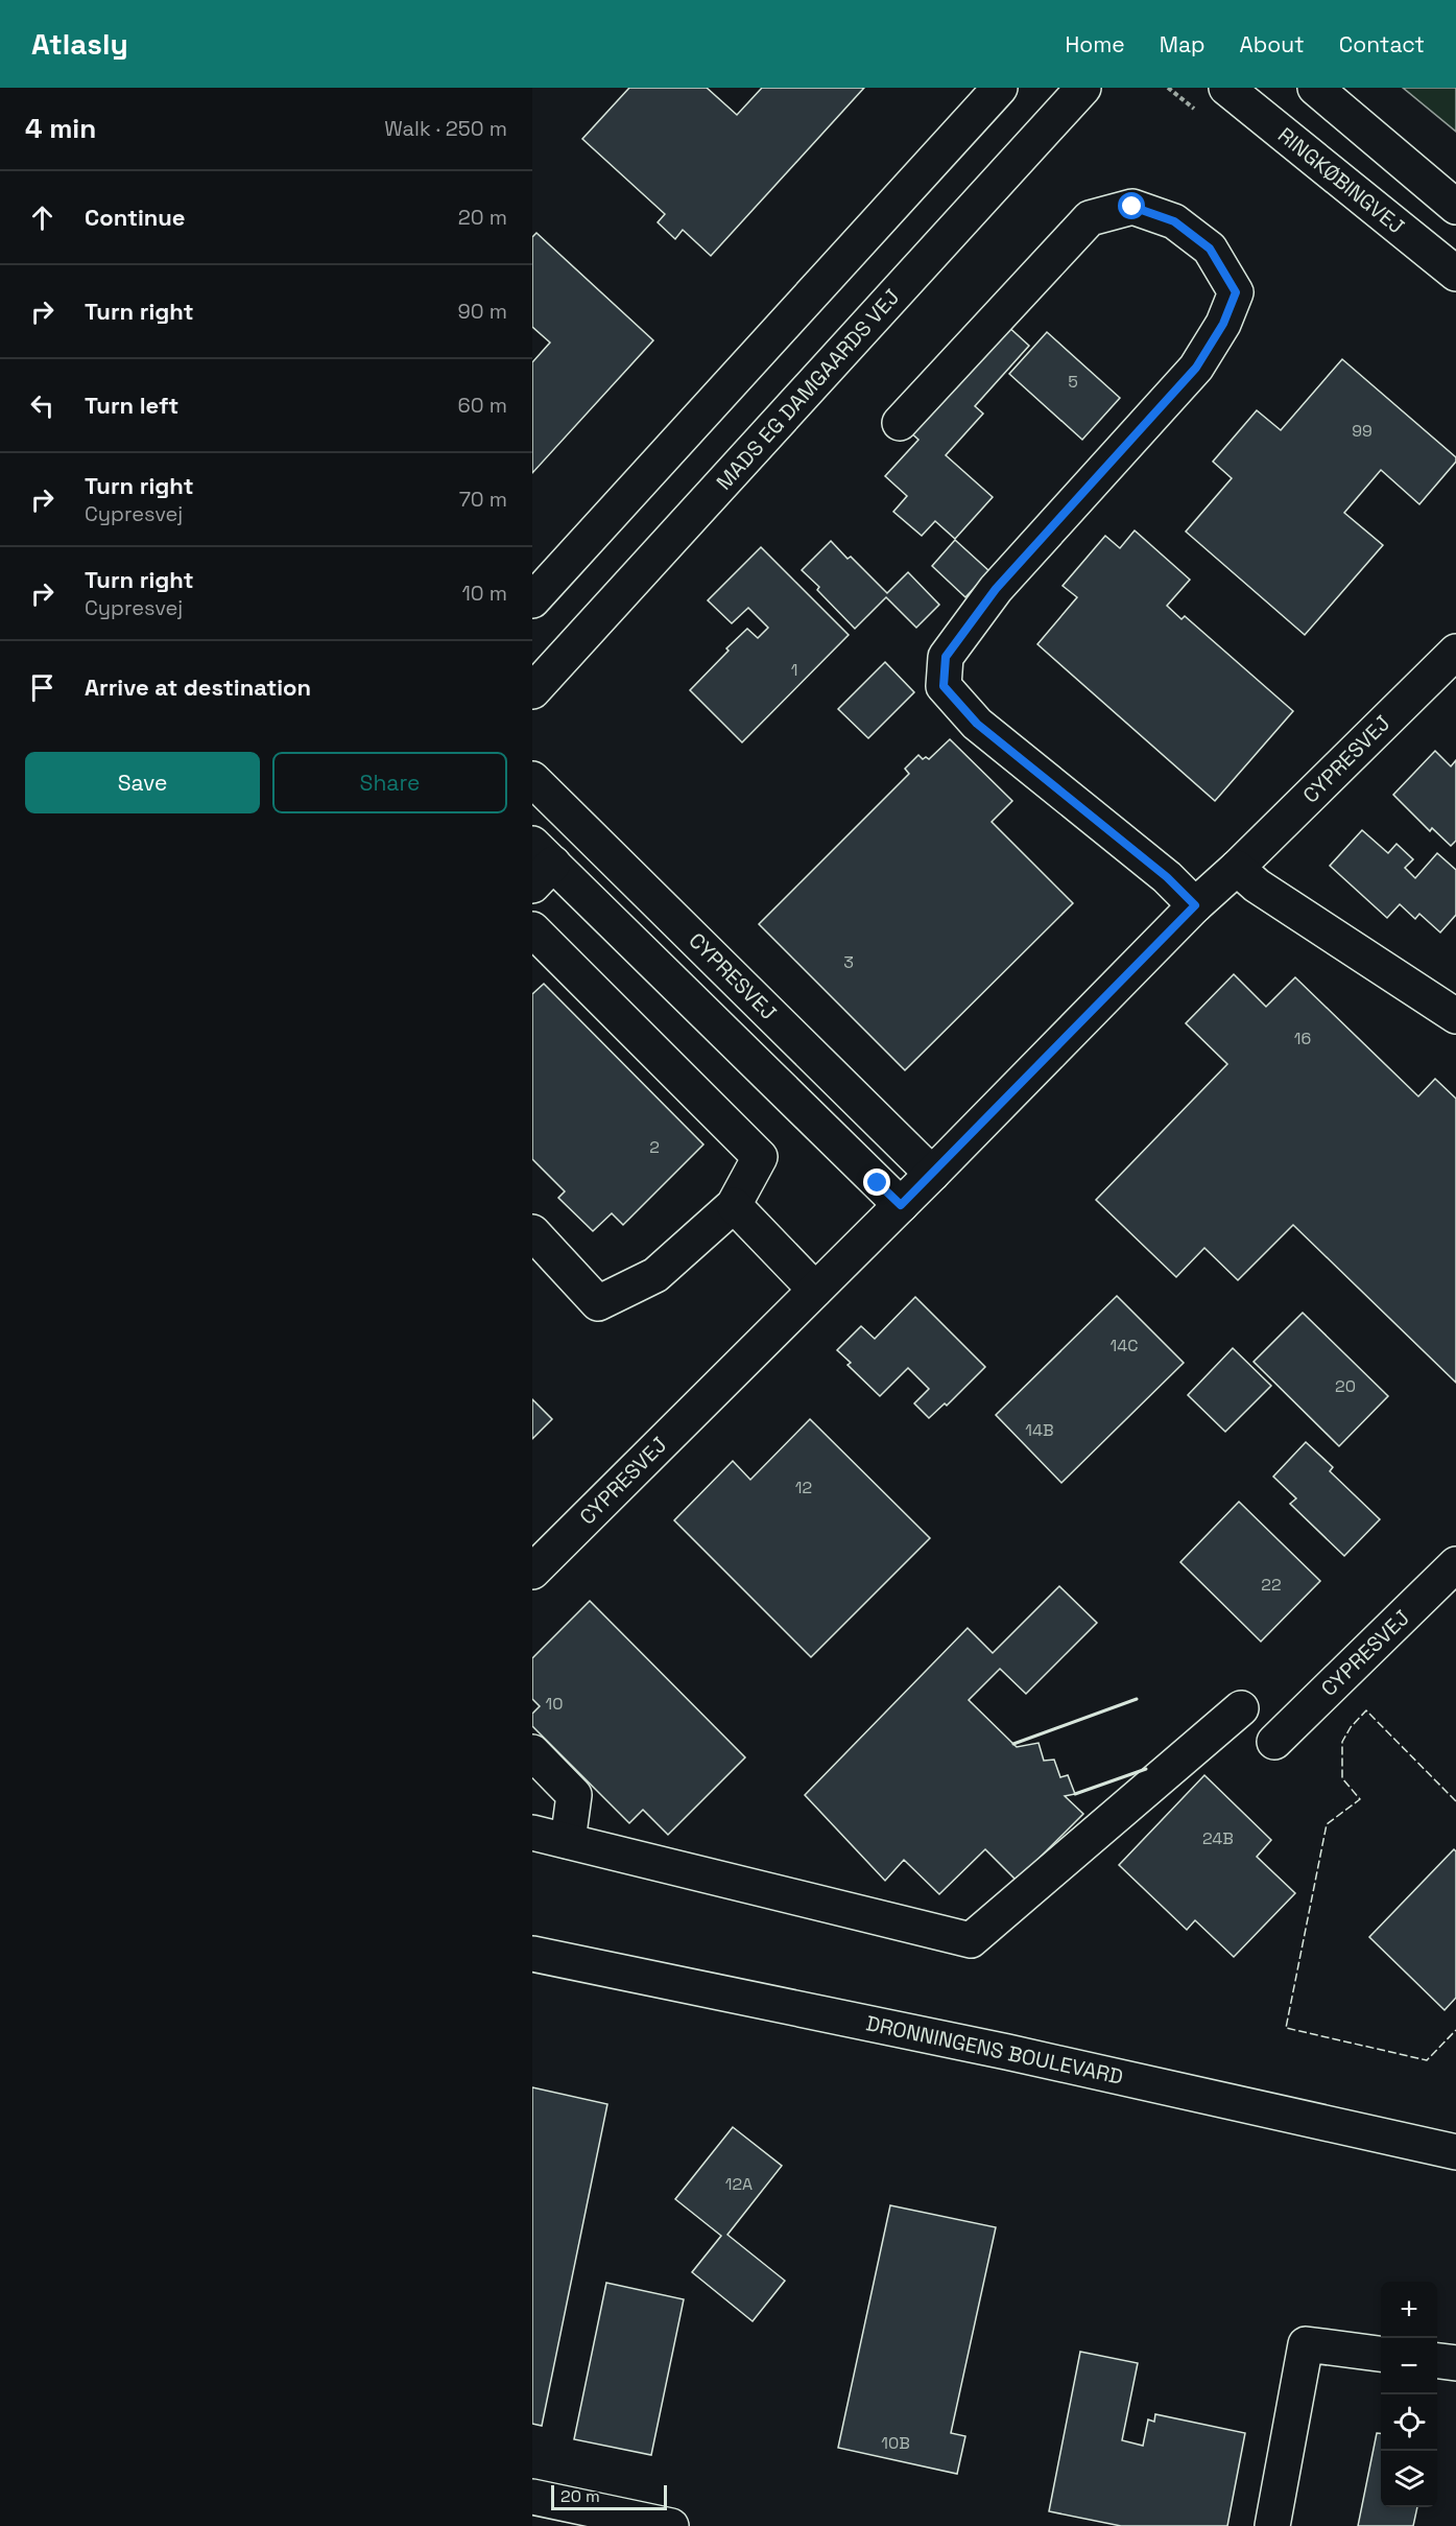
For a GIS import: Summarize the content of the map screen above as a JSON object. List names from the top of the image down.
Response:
{
  "streets": {
    "street": [
      "RINGKØBINGVEJ",
      "MADS EG DAMGAARDS VEJ",
      "CYPRESVEJ",
      "DRONNINGENS BOULEVARD"
    ]
  },
  "house_numbers": [
    "5",
    "99",
    "1",
    "3",
    "16",
    "2",
    "14C",
    "20",
    "14B",
    "12",
    "22",
    "10",
    "24B",
    "12A",
    "10B"
  ],
  "scale_bar": "20 m",
  "page": {
    "header": "Atlasly",
    "nav": [
      "Home",
      "Map",
      "About",
      "Contact"
    ],
    "heading": ["4 min", "Walk · 250 m"],
    "list": [
      ["Continue", "20 m"],
      ["Turn right", "90 m"],
      ["Turn left", "60 m"],
      ["Turn right", "Cypresvej", "70 m"],
      ["Turn right", "Cypresvej", "10 m"],
      "Arrive at destination"
    ],
    "buttons": ["Save", "Share"],
    "map_buttons": ["+", "−"],
    "scale": "20 m"
  }
}
